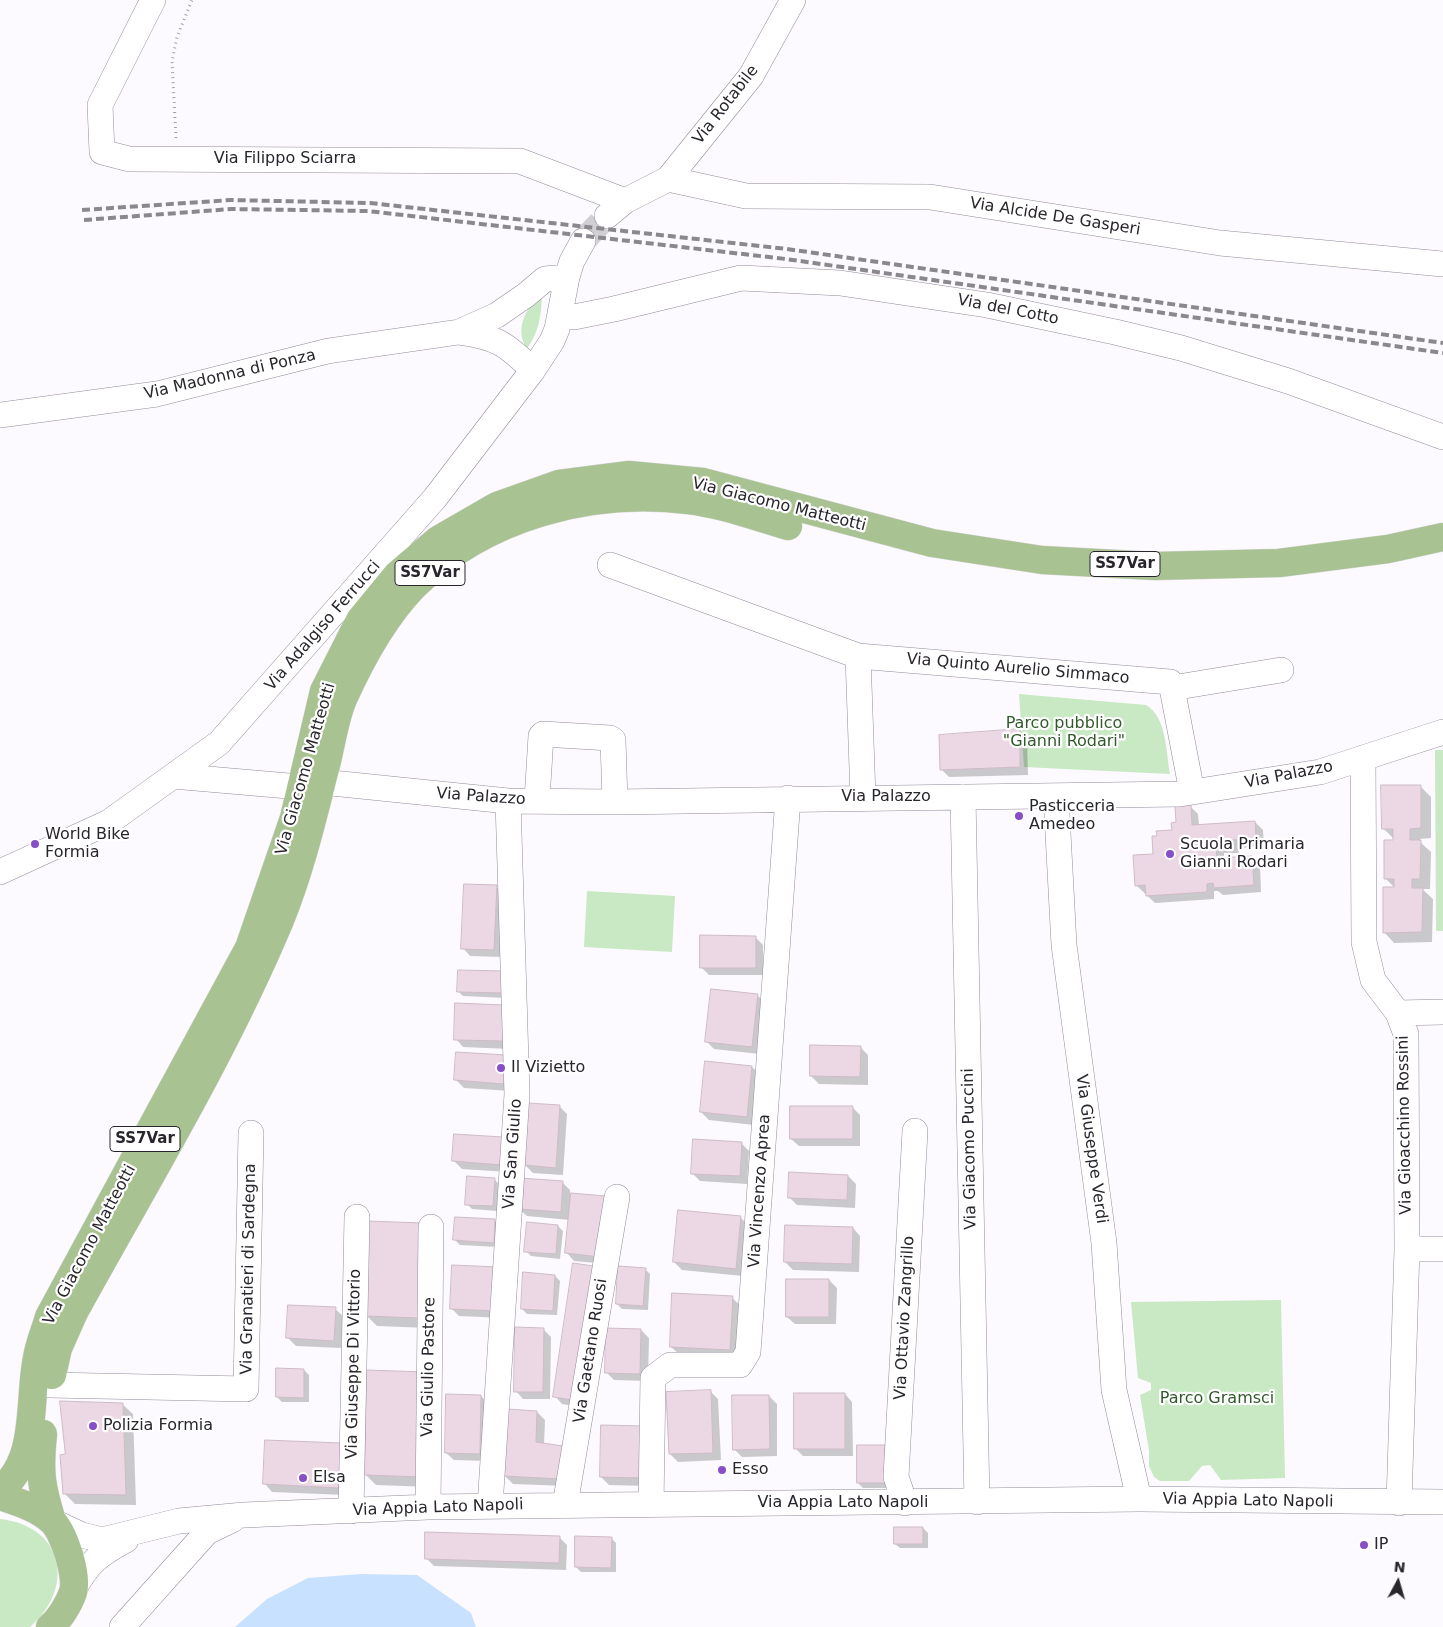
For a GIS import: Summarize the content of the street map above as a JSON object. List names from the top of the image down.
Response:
{
  "streets": {
    "main road": ["Via Giacomo Matteotti", "SS7Var"],
    "street": [
      "Via Rotabile",
      "Via Filippo Sciarra",
      "Via Alcide De Gasperi",
      "Via del Cotto",
      "Via Madonna di Ponza",
      "Via Adalgiso Ferrucci",
      "Via Quinto Aurelio Simmaco",
      "Via Palazzo",
      "Via Gioacchino Rossini",
      "Via Giacomo Puccini",
      "Via Giuseppe Verdi",
      "Via San Giulio",
      "Via Vincenzo Aprea",
      "Via Granatieri di Sardegna",
      "Via Ottavio Zangrillo",
      "Via Gaetano Ruosi",
      "Via Giuseppe Di Vittorio",
      "Via Giulio Pastore",
      "Via Appia Lato Napoli"
    ]
  },
  "crossings": [
    ["Via Rotabile", "Via Filippo Sciarra"],
    ["Via Rotabile", "Via Alcide De Gasperi"],
    ["Via Filippo Sciarra", "Via Alcide De Gasperi"],
    ["Via del Cotto", "Via Adalgiso Ferrucci"],
    ["Via Madonna di Ponza", "Via Adalgiso Ferrucci"],
    ["Via Giacomo Matteotti", "Via Palazzo"],
    ["Via Giacomo Matteotti", "Via Granatieri di Sardegna"],
    ["Via Giacomo Matteotti", "Via Appia Lato Napoli"],
    ["Via Adalgiso Ferrucci", "Via Palazzo"],
    ["Via Palazzo", "Via Gioacchino Rossini"],
    ["Via Palazzo", "Via Giacomo Puccini"],
    ["Via Palazzo", "Via Giuseppe Verdi"],
    ["Via Palazzo", "Via San Giulio"],
    ["Via Palazzo", "Via Vincenzo Aprea"],
    ["Via Gioacchino Rossini", "Via Appia Lato Napoli"],
    ["Via Giacomo Puccini", "Via Appia Lato Napoli"],
    ["Via Giuseppe Verdi", "Via Appia Lato Napoli"],
    ["Via San Giulio", "Via Appia Lato Napoli"],
    ["Via Vincenzo Aprea", "Via Appia Lato Napoli"],
    ["Via Ottavio Zangrillo", "Via Appia Lato Napoli"],
    ["Via Gaetano Ruosi", "Via Appia Lato Napoli"],
    ["Via Giuseppe Di Vittorio", "Via Appia Lato Napoli"],
    ["Via Giulio Pastore", "Via Appia Lato Napoli"]
  ],
  "parks": ["Parco pubblico \"Gianni Rodari\"", "Parco Gramsci"],
  "places": [
    "Pasticceria Amedeo",
    "World Bike Formia",
    "Scuola Primaria Gianni Rodari",
    "Il Vizietto",
    "Polizia Formia",
    "Esso",
    "Elsa",
    "IP"
  ],
  "north": "top"
}
